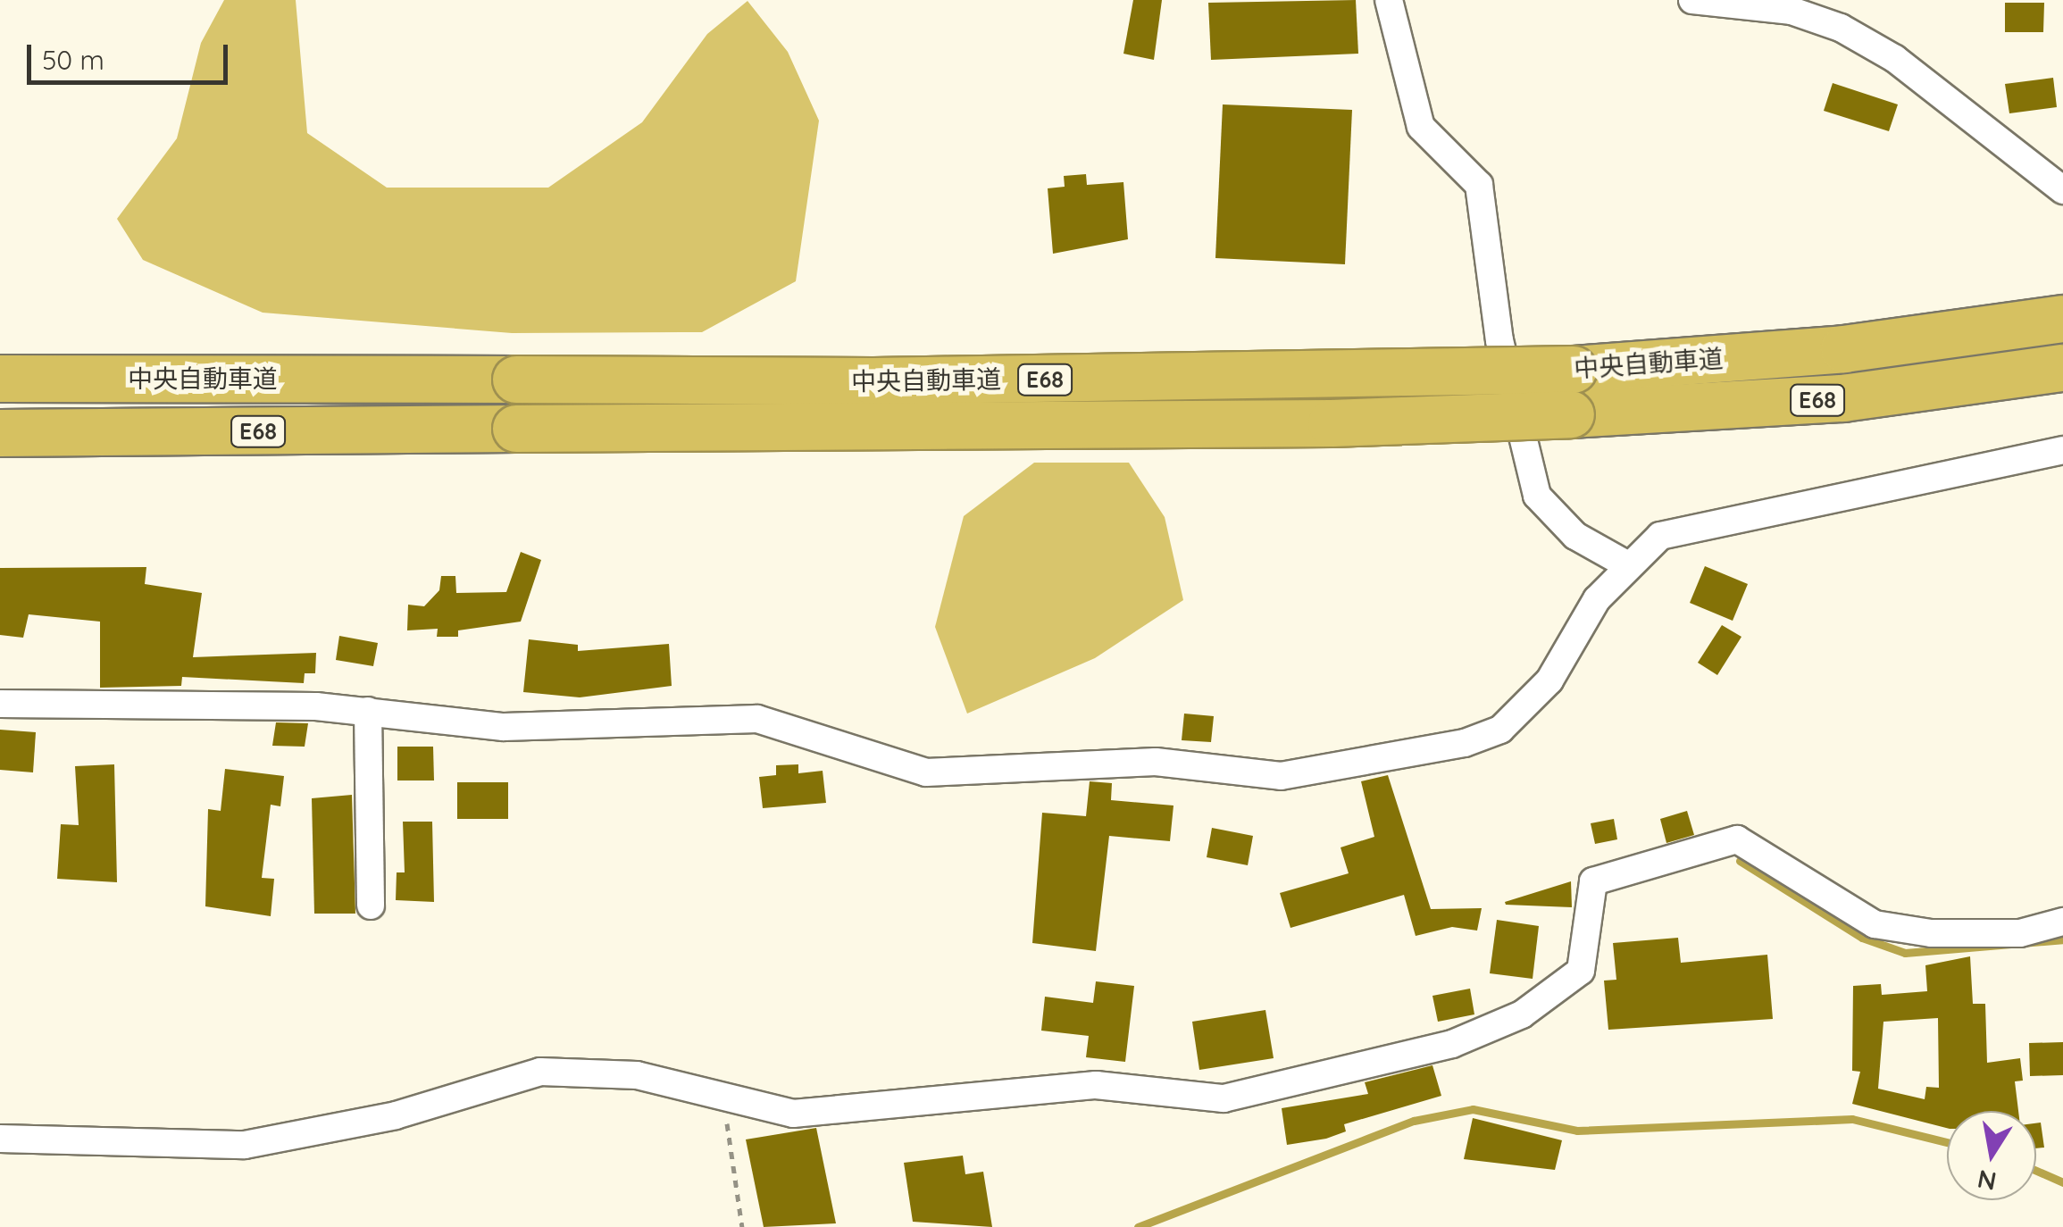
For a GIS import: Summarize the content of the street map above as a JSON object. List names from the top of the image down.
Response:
{
  "streets": {
    "highway": ["中央自動車道", "E68"]
  },
  "scale_bar": "50 m",
  "north": "bottom"
}
